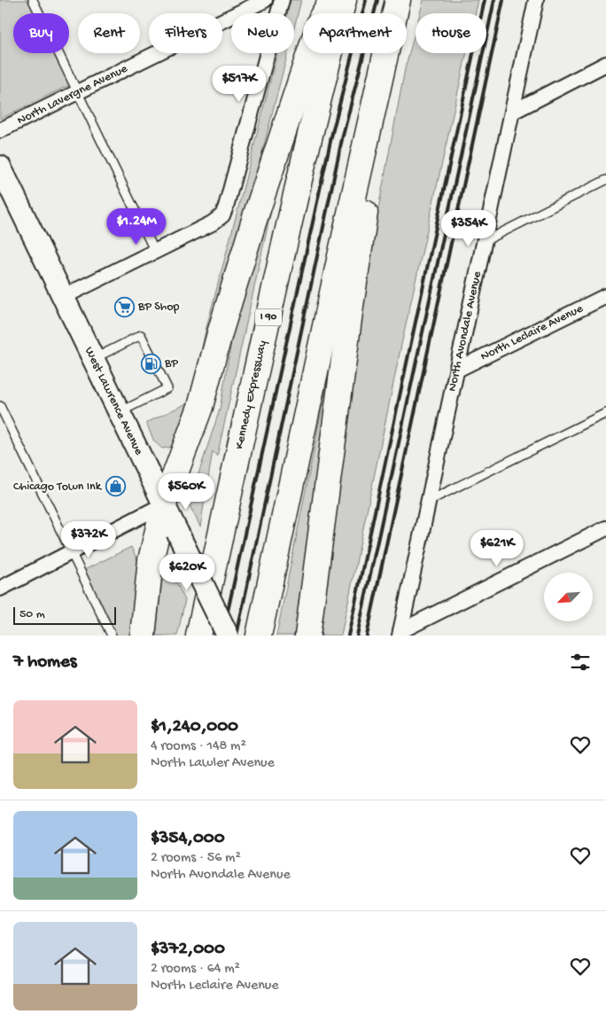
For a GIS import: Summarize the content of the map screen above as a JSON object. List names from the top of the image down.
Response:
{
  "streets": {
    "highway": ["I 90", "Kennedy Expressway"],
    "main road": ["West Lawrence Avenue"],
    "street": ["North Lavergne Avenue", "North Avondale Avenue", "North Leclaire Avenue"]
  },
  "crossings": [
    ["North Avondale Avenue", "North Leclaire Avenue"]
  ],
  "places": {
    "supermarket": ["BP Shop"],
    "fuel station": ["BP"],
    "shop": ["Chicago Town Ink"]
  },
  "scale_bar": "50 m",
  "north": "bottom left",
  "page": {
    "chip": [
      "Buy",
      "Rent",
      "Filters",
      "New",
      "Apartment",
      "House"
    ],
    "price": [
      "$517K",
      "$1.24M",
      "$354K",
      "$560K",
      "$372K",
      "$621K",
      "$620K"
    ],
    "scale": "50 m",
    "heading": "7 homes",
    "list": [
      {
        "name": "$1,240,000",
        "note": "4 rooms · 148 m² · North Lawler Avenue"
      },
      {
        "name": "$354,000",
        "note": "2 rooms · 56 m² · North Avondale Avenue"
      },
      {
        "name": "$372,000",
        "note": "2 rooms · 64 m² · North Leclaire Avenue"
      }
    ]
  }
}
